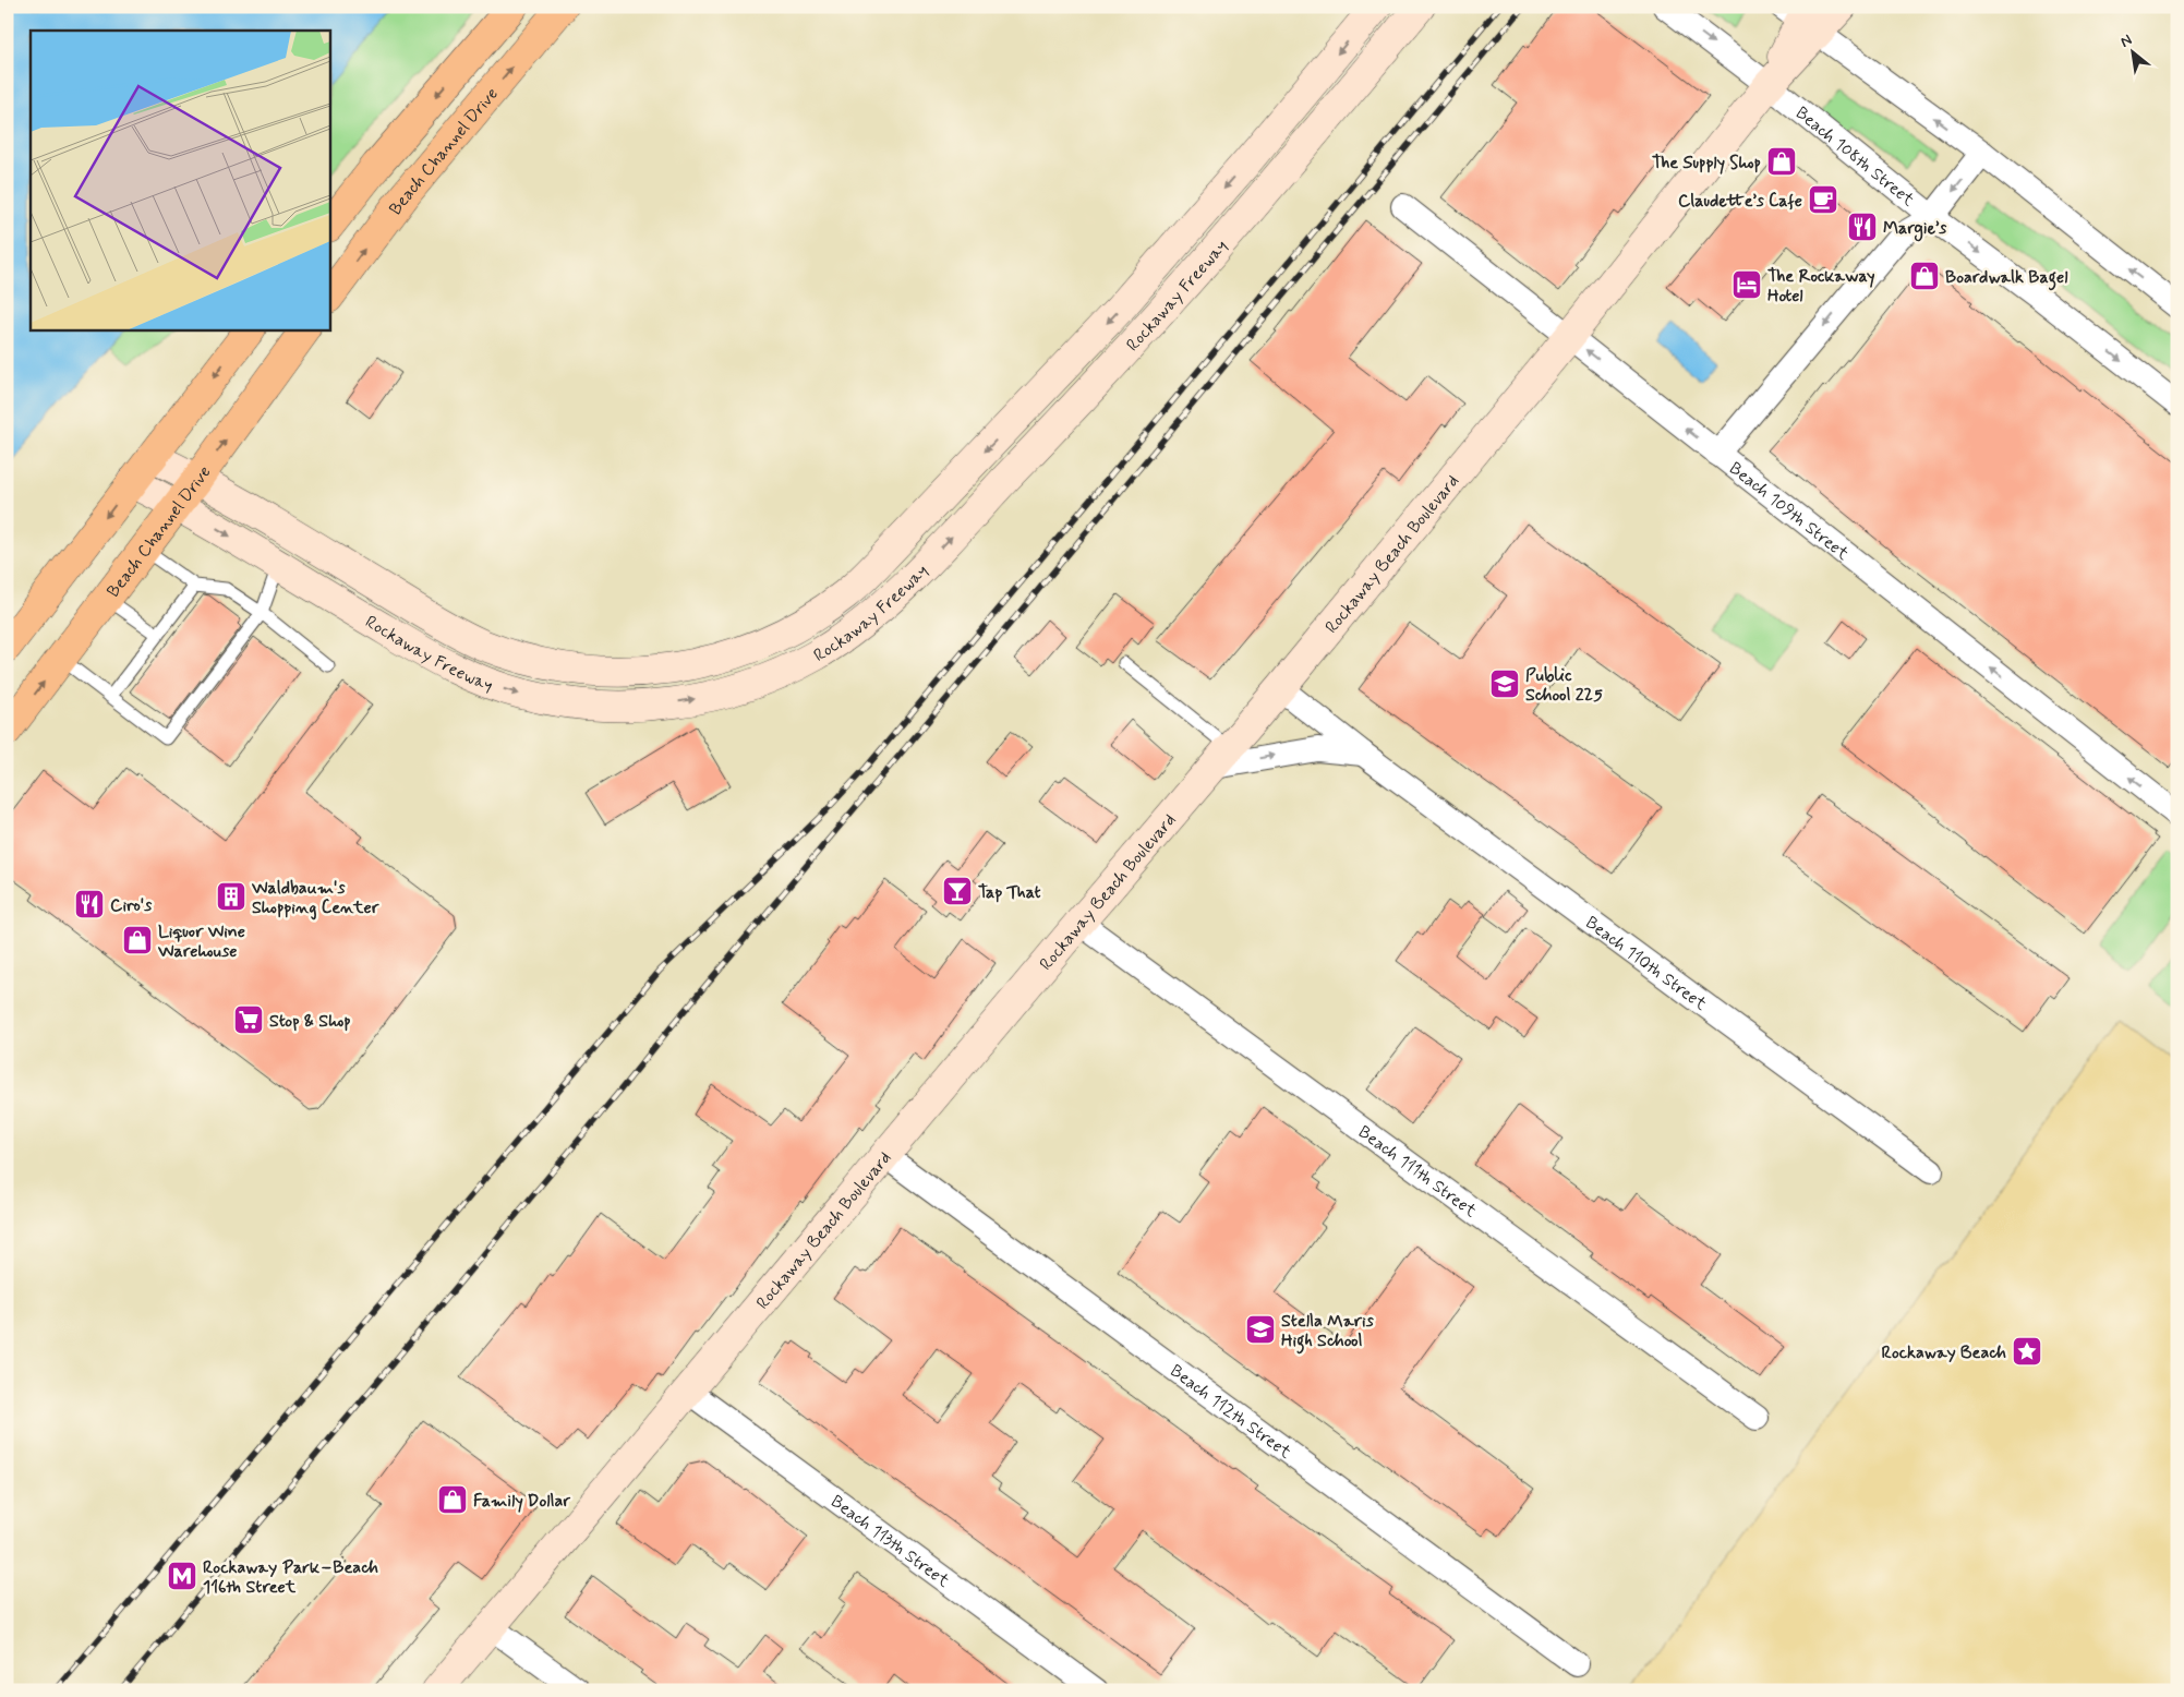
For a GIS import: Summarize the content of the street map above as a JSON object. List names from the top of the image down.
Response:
{
  "streets": {
    "main road": ["Beach Channel Drive"],
    "street": [
      "Beach 108th Street",
      "Rockaway Freeway",
      "Beach 109th Street",
      "Rockaway Beach Boulevard",
      "Beach 110th Street",
      "Beach 111th Street",
      "Beach 112th Street",
      "Beach 113th Street"
    ]
  },
  "crossings": [
    ["Beach Channel Drive", "Rockaway Freeway"],
    ["Beach 108th Street", "Rockaway Beach Boulevard"],
    ["Beach 109th Street", "Rockaway Beach Boulevard"],
    ["Rockaway Beach Boulevard", "Beach 110th Street"],
    ["Rockaway Beach Boulevard", "Beach 111th Street"],
    ["Rockaway Beach Boulevard", "Beach 112th Street"],
    ["Rockaway Beach Boulevard", "Beach 113th Street"]
  ],
  "one_way": ["Beach 109th Street"],
  "places": {
    "shop": [
      "The Supply Shop",
      "Boardwalk Bagel",
      "Liquor Wine Warehouse",
      "Family Dollar"
    ],
    "cafe": ["Claudette’s Cafe"],
    "restaurant": ["Margie’s", "Ciro's"],
    "hotel": ["The Rockaway Hotel"],
    "school or university": ["Public School 225", "Stella Maris High School"],
    "bar": ["Tap That"],
    "building": ["Waldbaum's Shopping Center"],
    "supermarket": ["Stop & Shop"],
    "place": ["Rockaway Beach"],
    "metro station": ["Rockaway Park–Beach 116th Street"]
  },
  "north": "top left"
}
